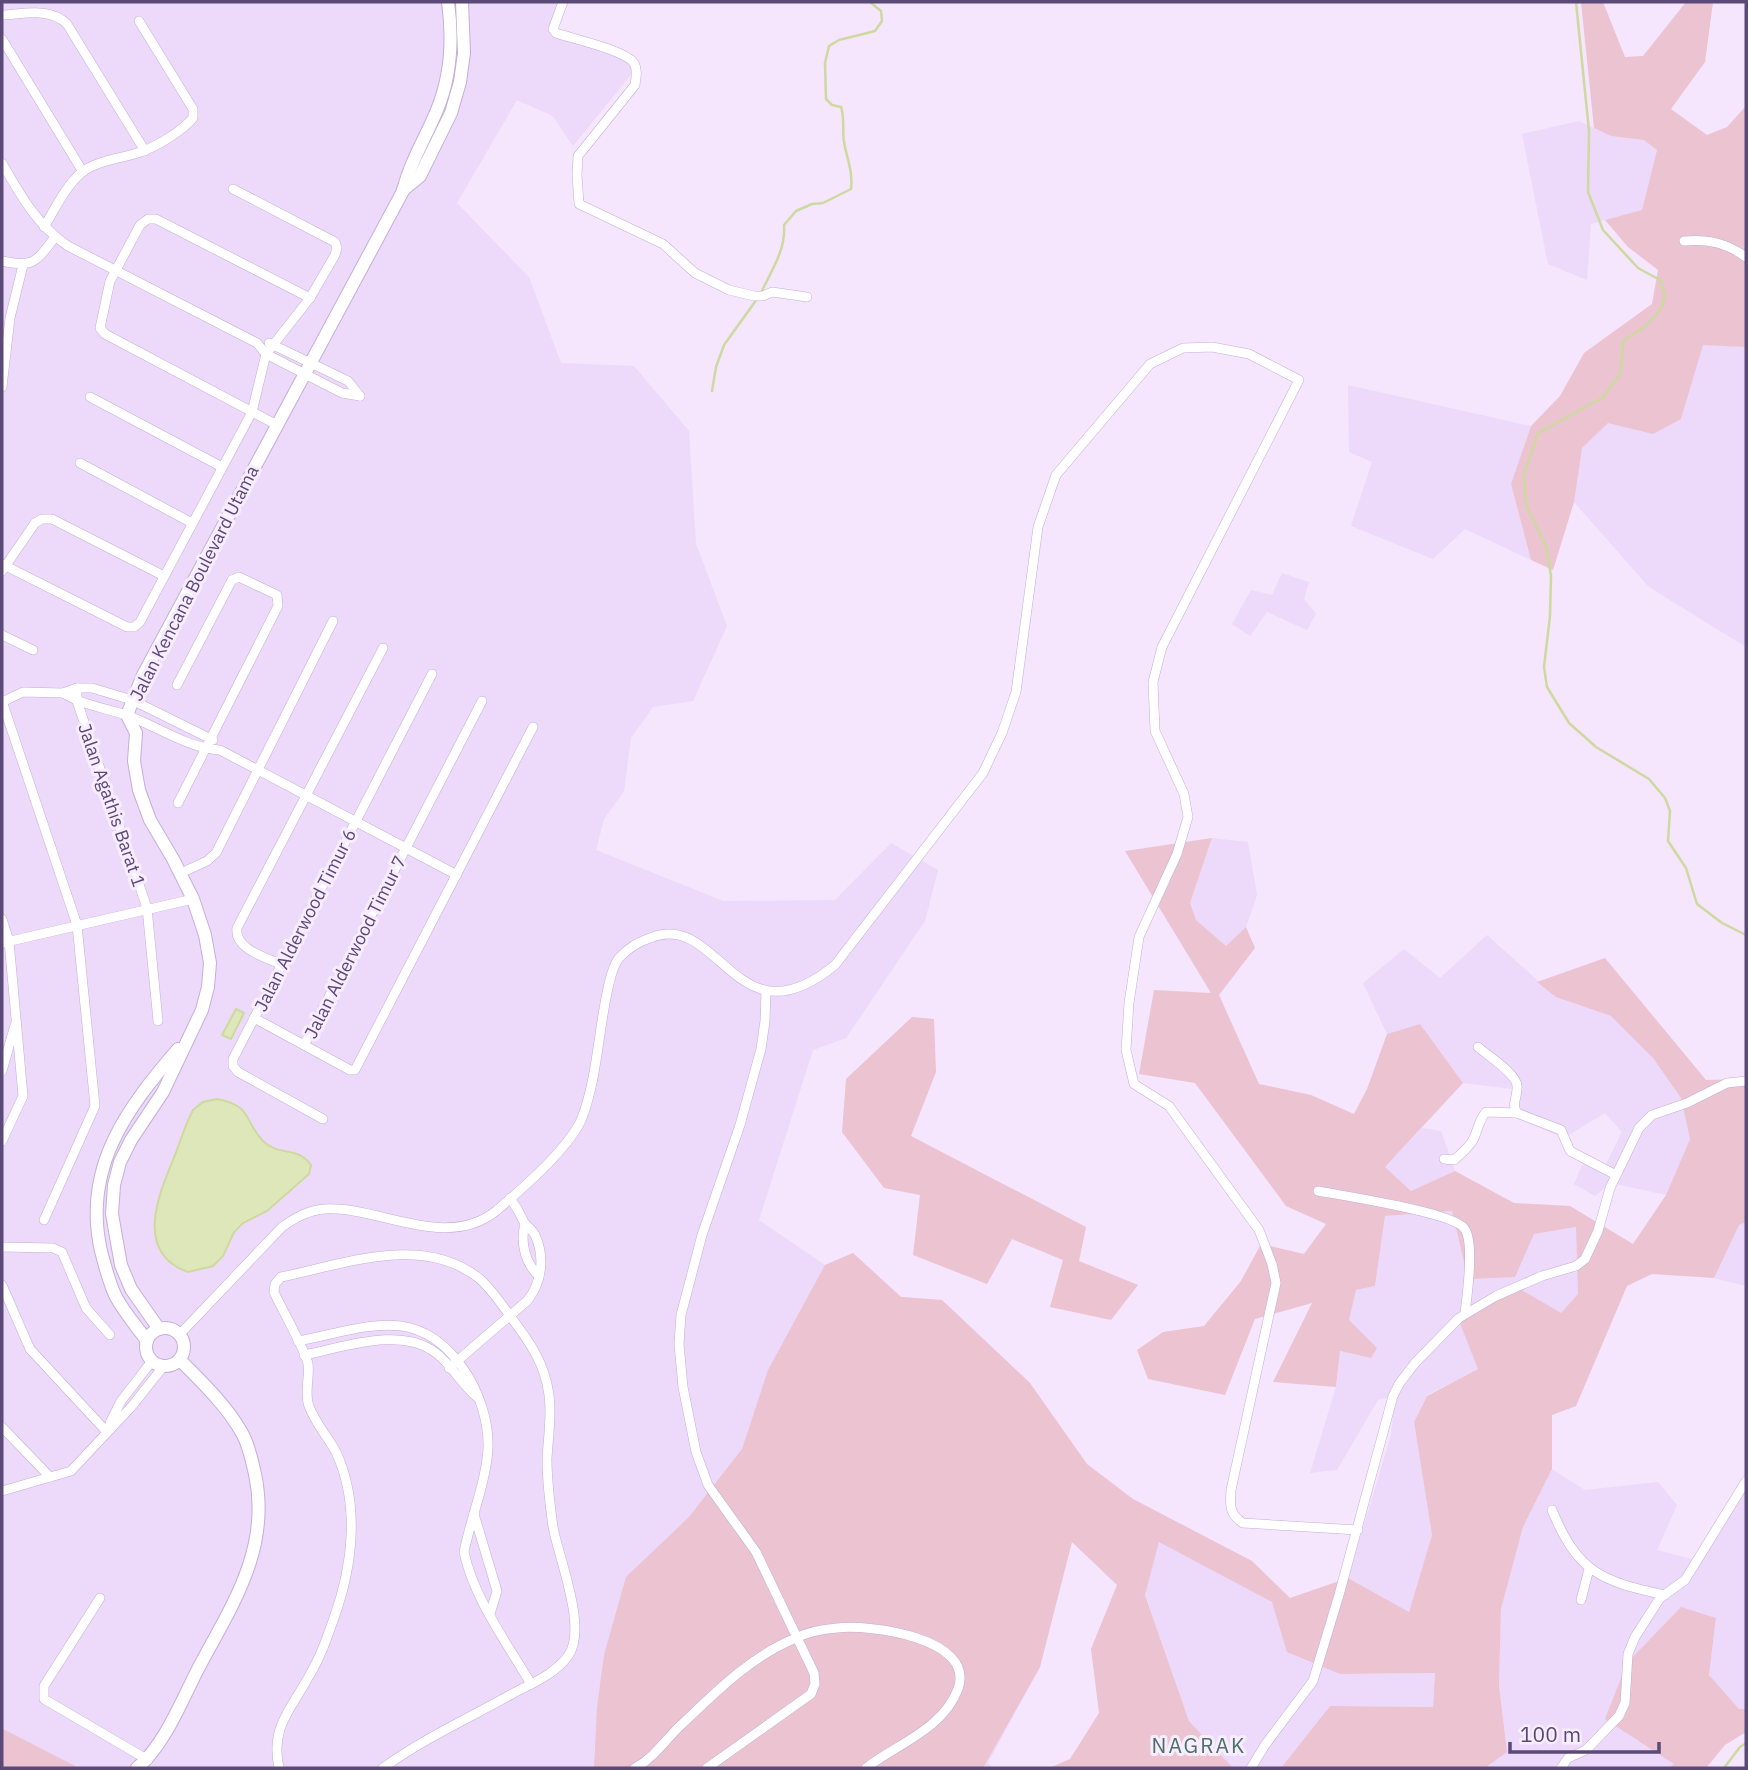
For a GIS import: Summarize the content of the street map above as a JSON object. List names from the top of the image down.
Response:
{
  "streets": {
    "street": [
      "Jalan Kencana Boulevard Utama",
      "Jalan Agathis Barat 1",
      "Jalan Alderwood Timur 6",
      "Jalan Alderwood Timur 7"
    ]
  },
  "districts": ["NAGRAK"],
  "scale_bar": "100 m"
}
